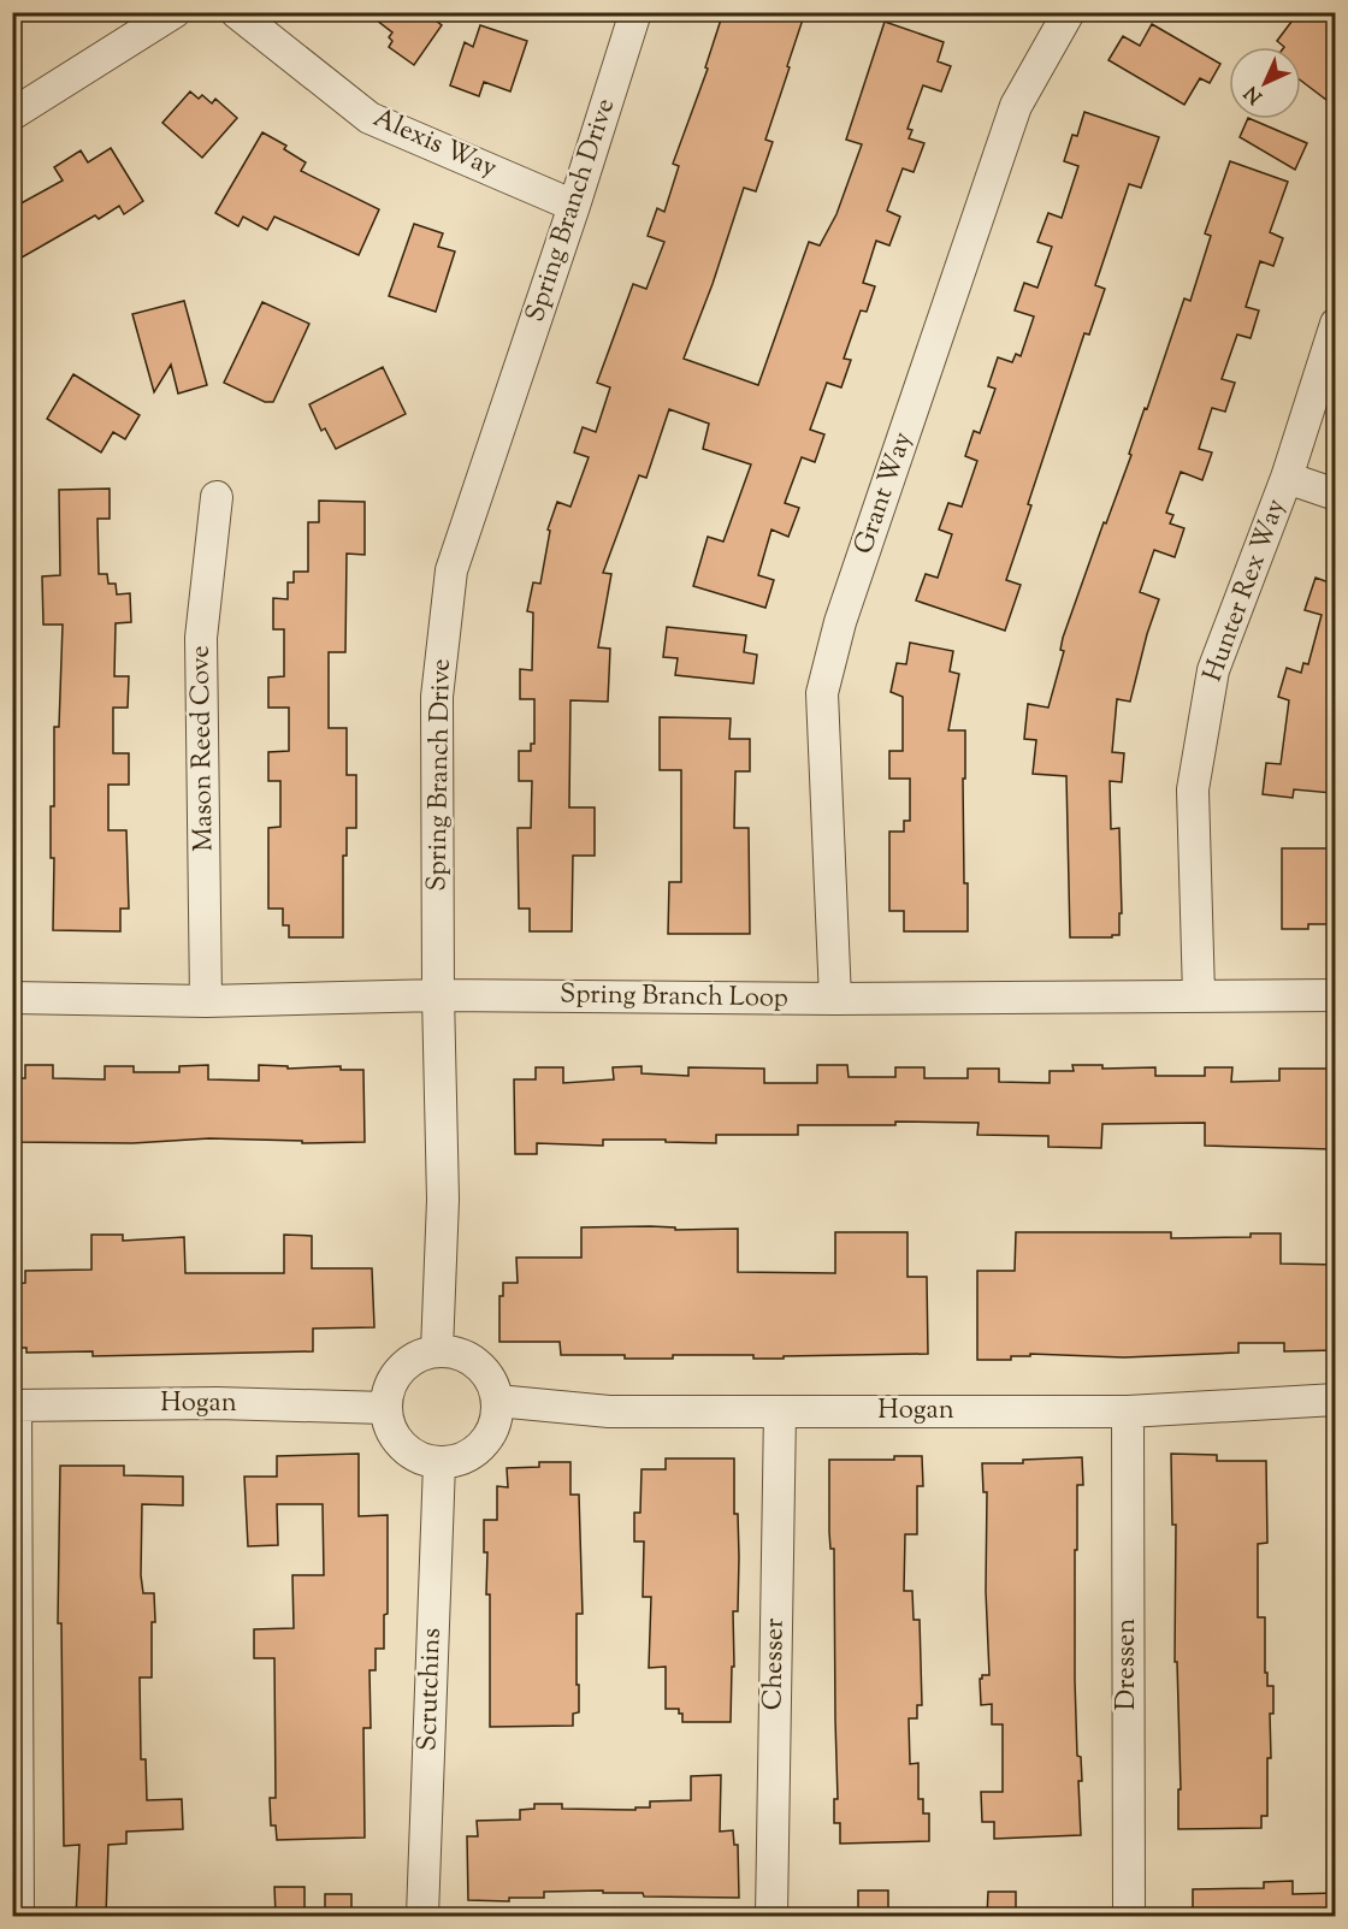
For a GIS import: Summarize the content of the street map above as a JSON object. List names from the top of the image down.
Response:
{
  "streets": {
    "street": [
      "Alexis Way",
      "Spring Branch Drive",
      "Grant Way",
      "Hunter Rex Way",
      "Mason Reed Cove",
      "Spring Branch Loop",
      "Hogan",
      "Chesser",
      "Dressen",
      "Scrutchins"
    ]
  },
  "crossings": [
    ["Alexis Way", "Spring Branch Drive"],
    ["Spring Branch Drive", "Spring Branch Loop"],
    ["Spring Branch Drive", "Hogan"],
    ["Spring Branch Drive", "Scrutchins"],
    ["Grant Way", "Spring Branch Loop"],
    ["Hunter Rex Way", "Spring Branch Loop"],
    ["Mason Reed Cove", "Spring Branch Loop"],
    ["Hogan", "Chesser"],
    ["Hogan", "Dressen"],
    ["Hogan", "Scrutchins"]
  ],
  "north": "bottom left"
}
